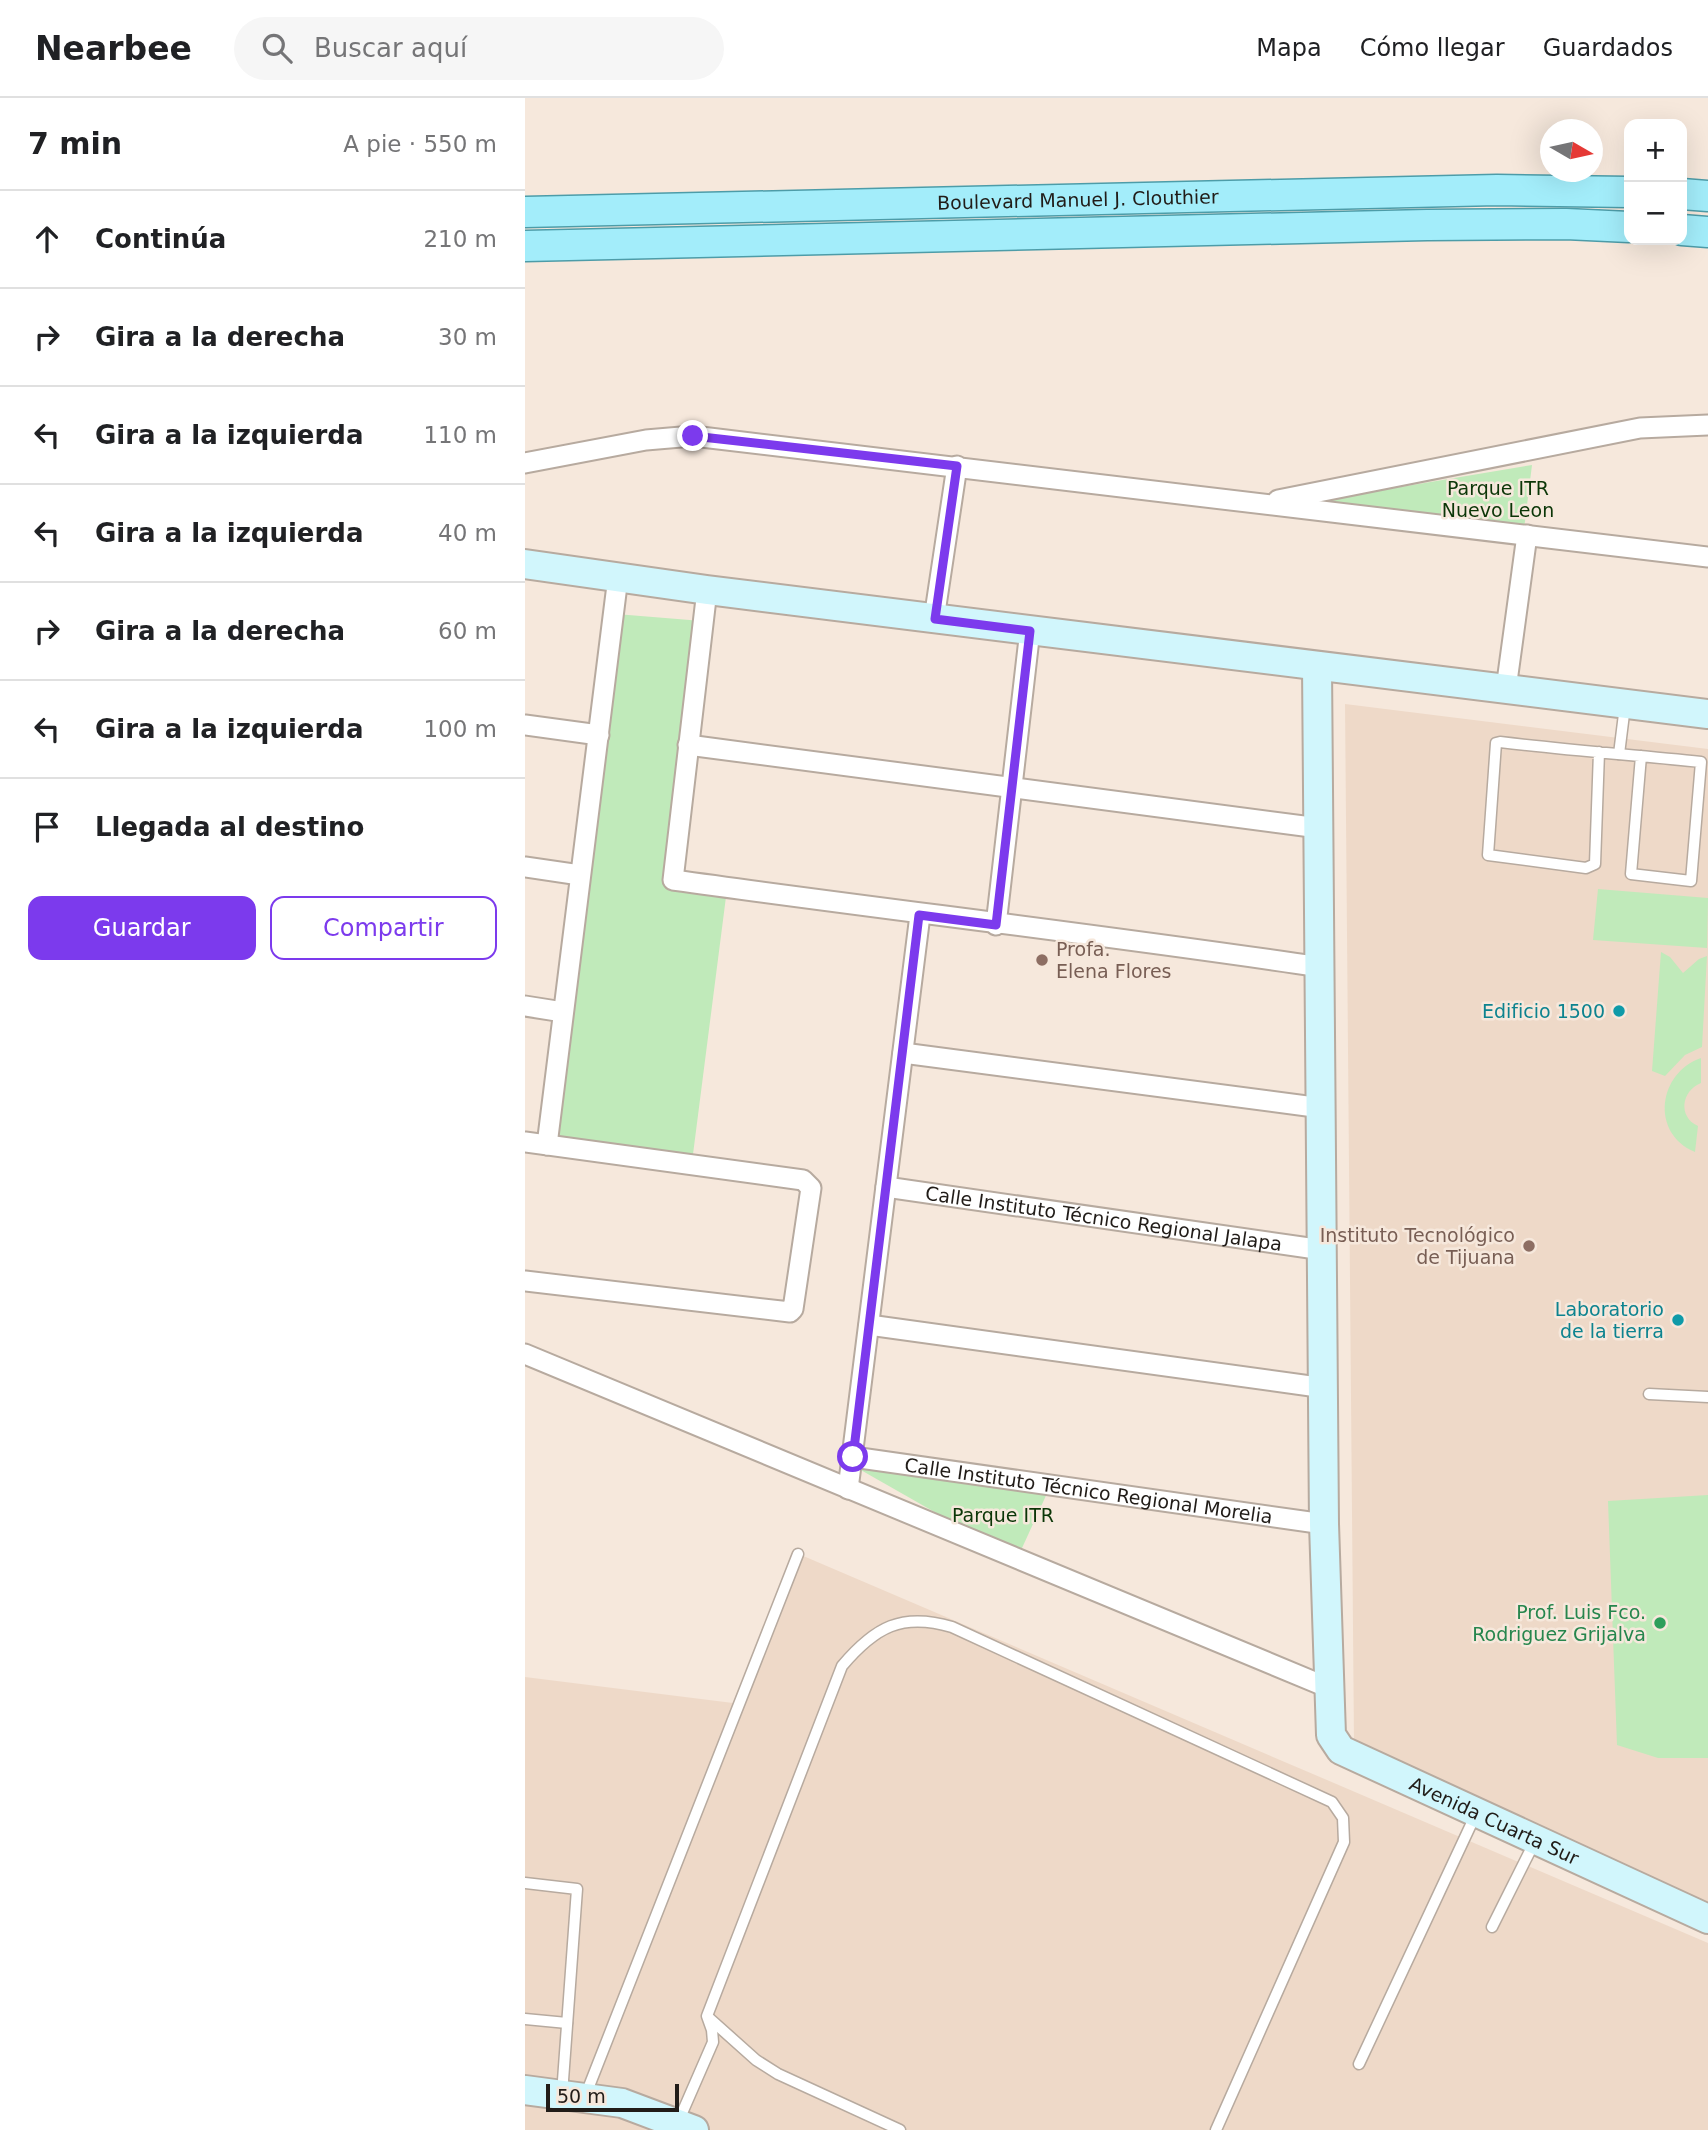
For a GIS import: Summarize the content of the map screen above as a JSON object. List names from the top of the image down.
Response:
{
  "streets": {
    "main road": ["Boulevard Manuel J. Clouthier"],
    "street": ["Calle Instituto Técnico Regional Jalapa", "Calle Instituto Técnico Regional Morelia", "Avenida Cuarta Sur"]
  },
  "crossings": [
    ["Calle Instituto Técnico Regional Jalapa", "Avenida Cuarta Sur"],
    ["Calle Instituto Técnico Regional Morelia", "Avenida Cuarta Sur"]
  ],
  "parks": ["Parque ITR Nuevo Leon", "Parque ITR"],
  "places": [
    "Profa. Elena Flores",
    "Edificio 1500",
    "Instituto Tecnológico de Tijuana",
    "Laboratorio de la tierra",
    "Prof. Luis Fco. Rodriguez Grijalva"
  ],
  "scale_bar": "50 m",
  "north": "right",
  "page": {
    "header": "Nearbee",
    "search": "Buscar aquí",
    "nav": ["Mapa", "Cómo llegar", "Guardados"],
    "heading": ["7 min", "A pie · 550 m"],
    "map_buttons": ["+", "−"],
    "list": [
      ["Continúa", "210 m"],
      ["Gira a la derecha", "30 m"],
      ["Gira a la izquierda", "110 m"],
      ["Gira a la izquierda", "40 m"],
      ["Gira a la derecha", "60 m"],
      ["Gira a la izquierda", "100 m"],
      "Llegada al destino"
    ],
    "buttons": ["Guardar", "Compartir"],
    "scale": "50 m"
  }
}
